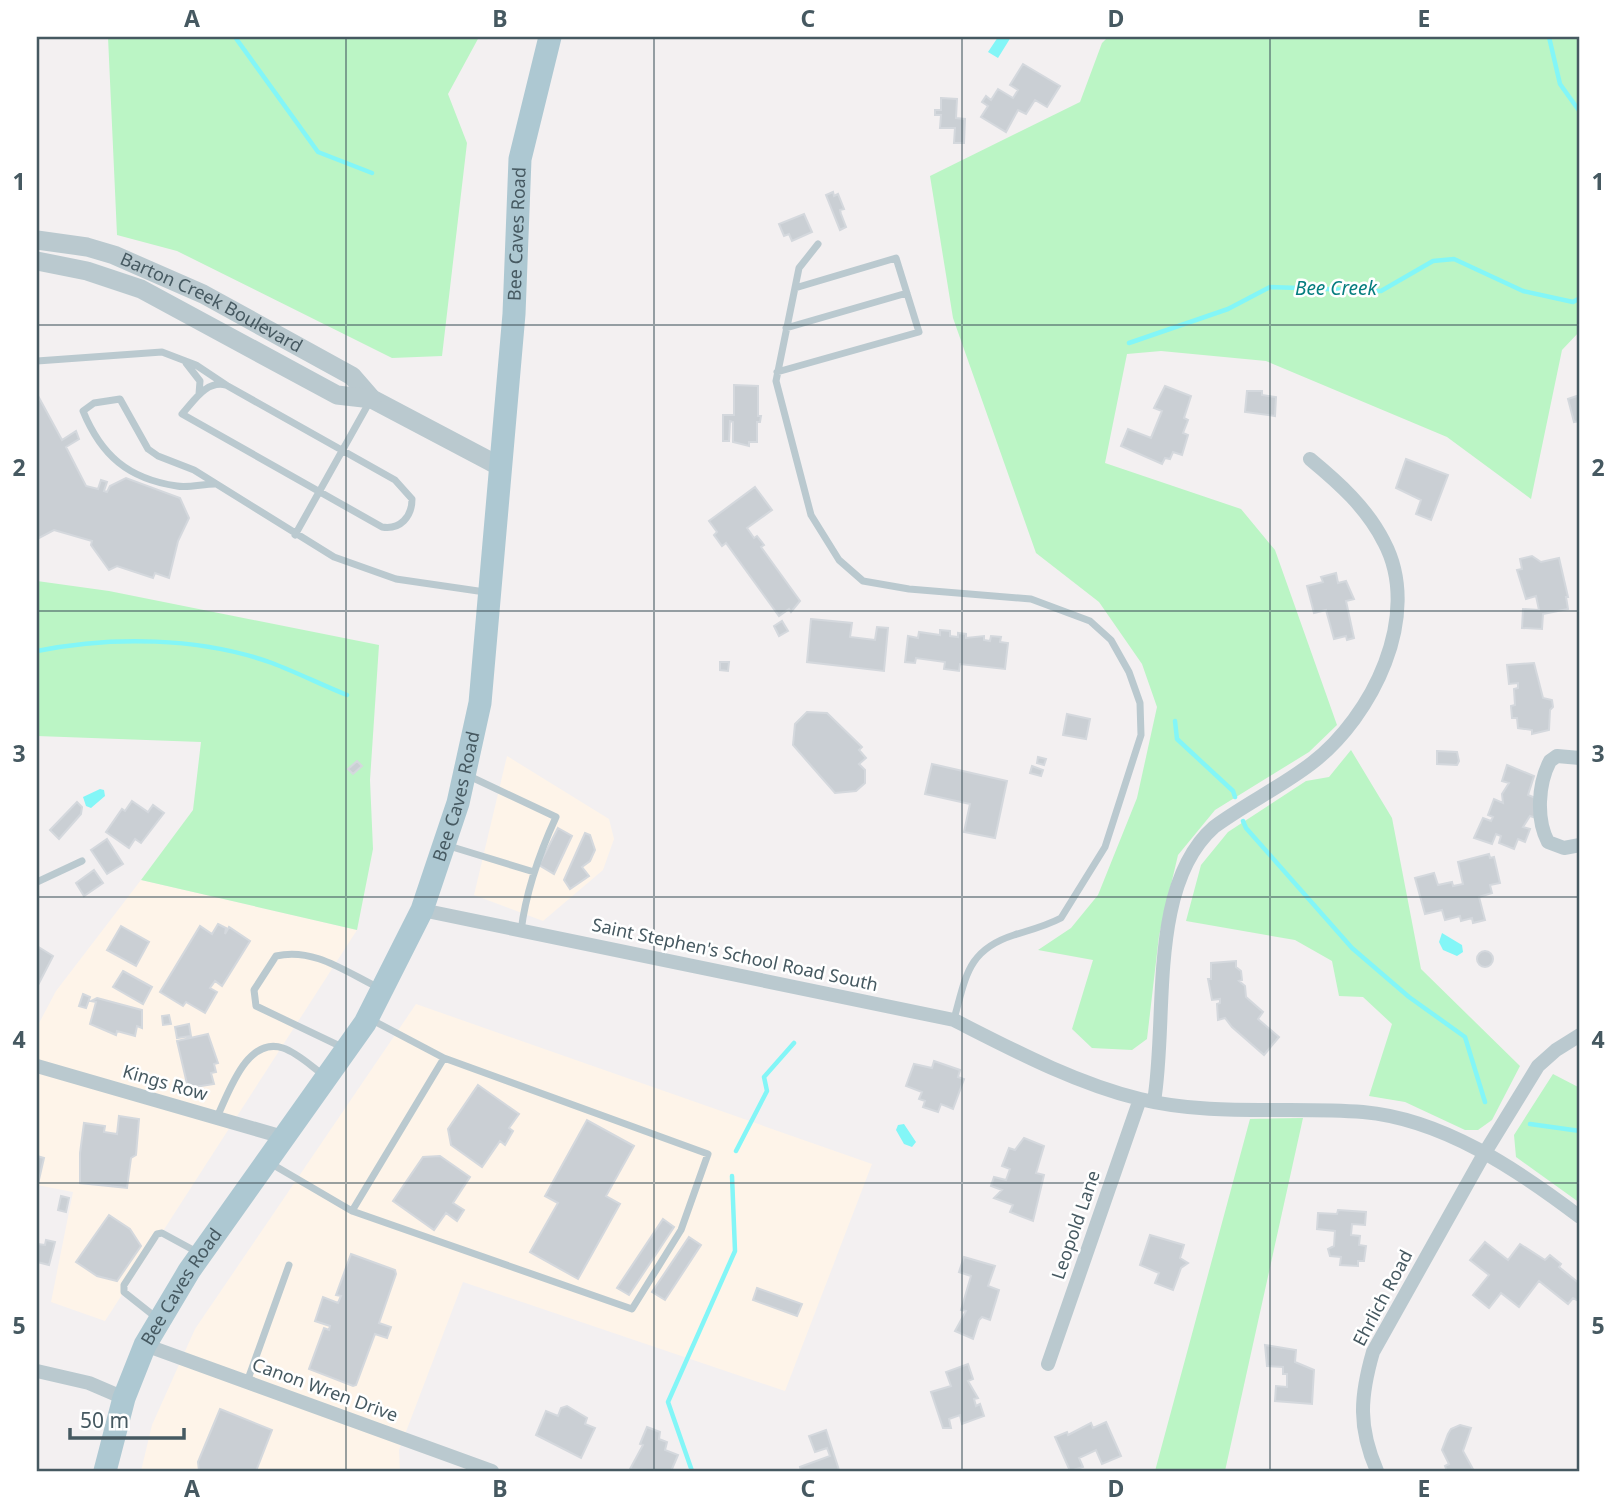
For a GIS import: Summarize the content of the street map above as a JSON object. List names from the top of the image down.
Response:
{
  "streets": {
    "main road": ["Bee Caves Road"],
    "street": [
      "Barton Creek Boulevard",
      "Saint Stephen's School Road South",
      "Kings Row",
      "Leopold Lane",
      "Ehrlich Road",
      "Canon Wren Drive"
    ]
  },
  "crossings": [
    ["Bee Caves Road", "Barton Creek Boulevard"],
    ["Bee Caves Road", "Saint Stephen's School Road South"],
    ["Bee Caves Road", "Kings Row"],
    ["Bee Caves Road", "Canon Wren Drive"],
    ["Saint Stephen's School Road South", "Leopold Lane"],
    ["Saint Stephen's School Road South", "Ehrlich Road"]
  ],
  "water": ["Bee Creek"],
  "scale_bar": "50 m",
  "grid": {
    "columns": [
      "A",
      "B",
      "C",
      "D",
      "E"
    ],
    "rows": [
      "1",
      "2",
      "3",
      "4",
      "5"
    ]
  }
}
